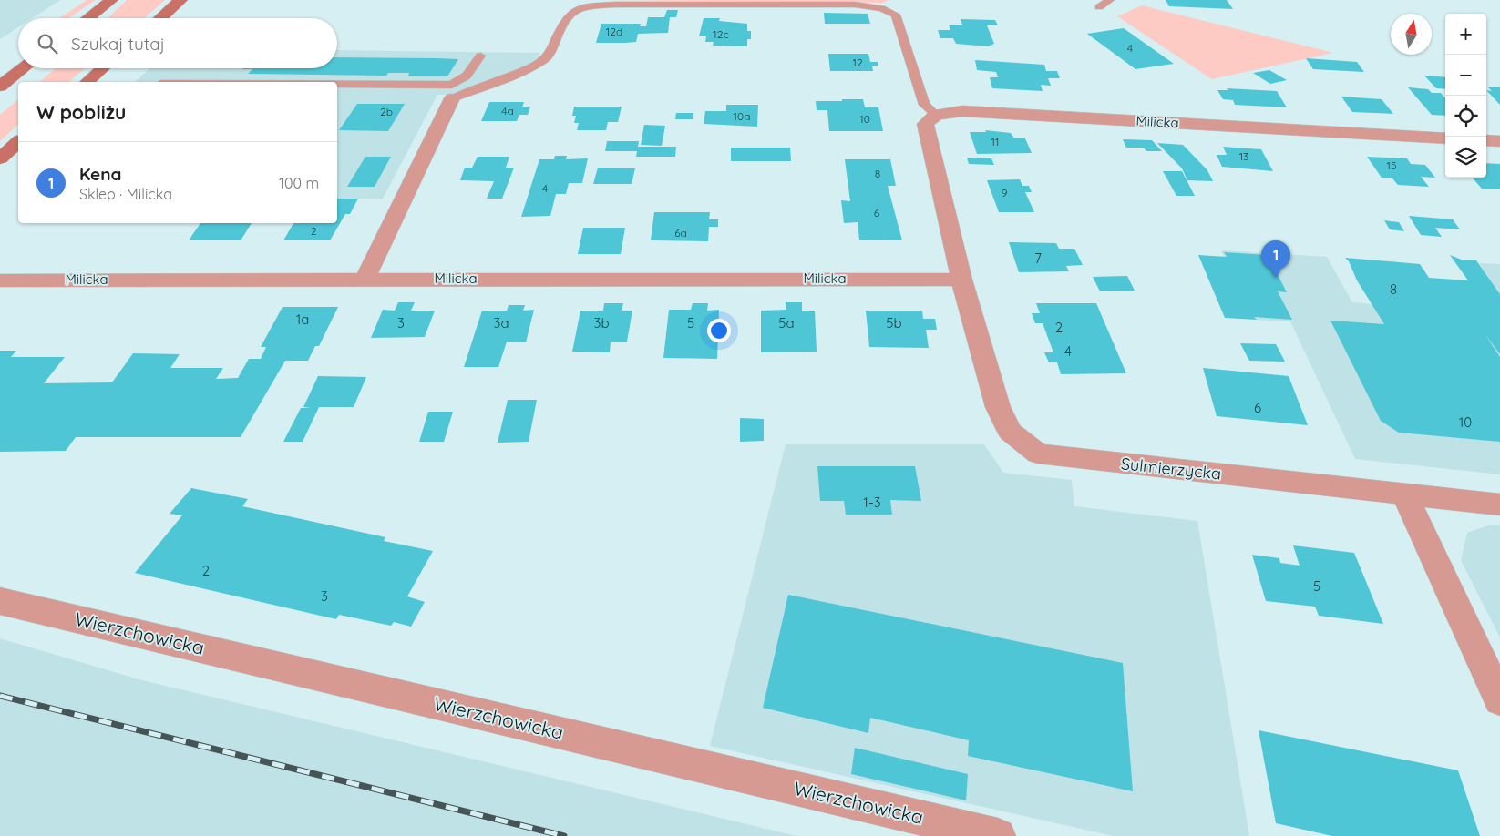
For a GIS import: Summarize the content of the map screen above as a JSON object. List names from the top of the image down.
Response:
{
  "streets": {
    "street": ["Milicka", "Sulmierzycka", "Wierzchowicka"]
  },
  "crossings": [
    ["Milicka", "Sulmierzycka"]
  ],
  "house_numbers": [
    "12d",
    "12c",
    "4",
    "12",
    "4a",
    "2b",
    "10a",
    "10",
    "11",
    "13",
    "15",
    "8",
    "4",
    "9",
    "6",
    "2",
    "6a",
    "7",
    "8",
    "1a",
    "3",
    "3a",
    "3b",
    "5",
    "5a",
    "5b",
    "2",
    "4",
    "6",
    "10",
    "1-3",
    "2",
    "5",
    "3"
  ],
  "north": "top",
  "page": {
    "map_buttons": ["+", "−"],
    "search": "Szukaj tutaj",
    "heading": "W pobliżu",
    "list": [
      {
        "mark": "1",
        "name": "Kena",
        "note": "Sklep · Milicka",
        "value": "100 m"
      }
    ],
    "pins": "1"
  }
}
